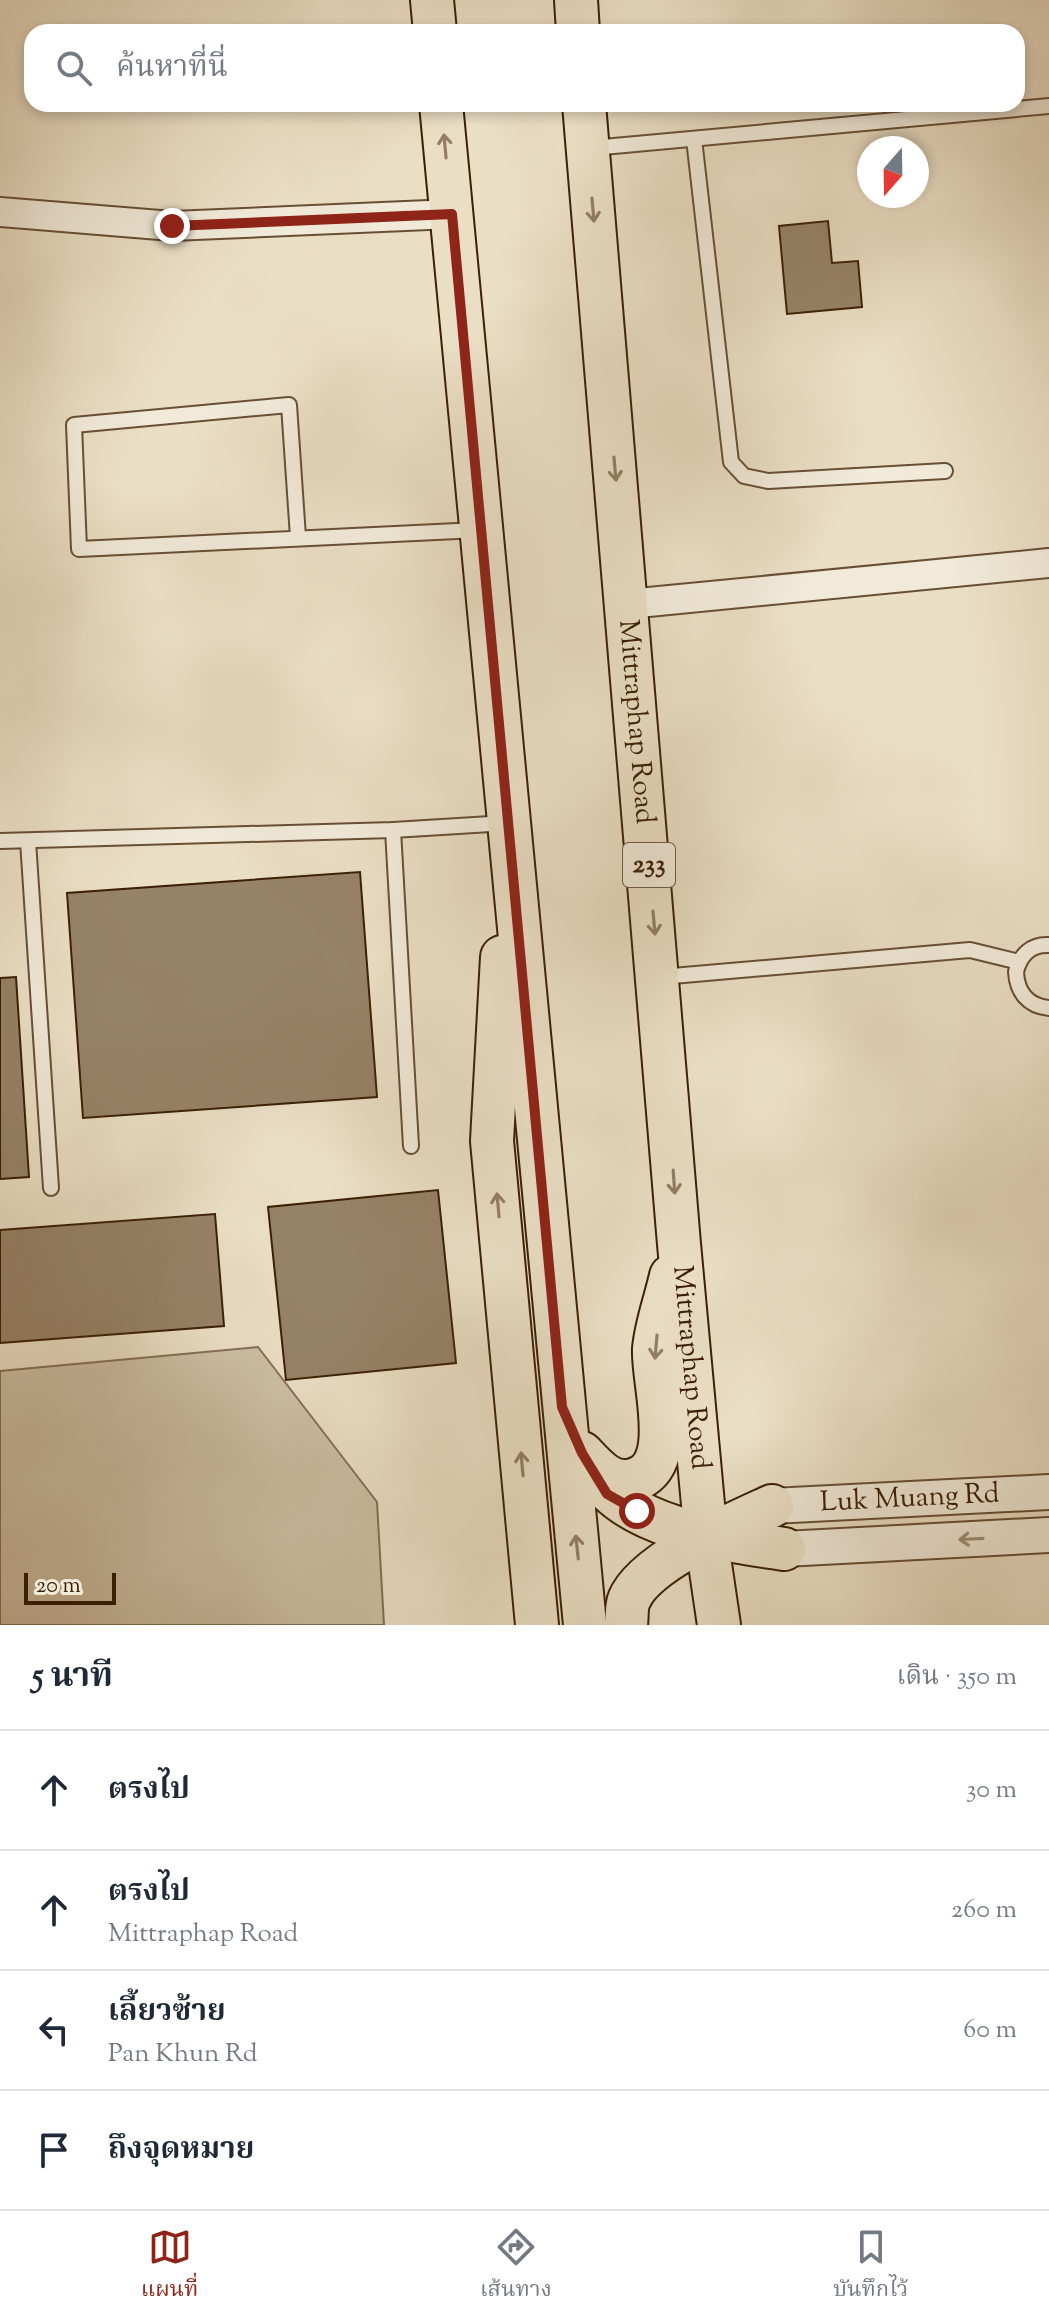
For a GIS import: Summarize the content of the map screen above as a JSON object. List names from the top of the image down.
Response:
{
  "streets": {
    "main road": ["Mittraphap Road", "233"],
    "street": ["Luk Muang Rd"]
  },
  "scale_bar": "20 m",
  "north": "bottom",
  "page": {
    "search": "ค้นหาที่นี่",
    "scale": "20 m",
    "heading": ["5 นาที", "เดิน · 350 m"],
    "list": [
      ["ตรงไป", "30 m"],
      ["ตรงไป", "Mittraphap Road", "260 m"],
      ["เลี้ยวซ้าย", "Pan Khun Rd", "60 m"],
      "ถึงจุดหมาย"
    ],
    "nav": ["แผนที่", "เส้นทาง", "บันทึกไว้"]
  }
}
